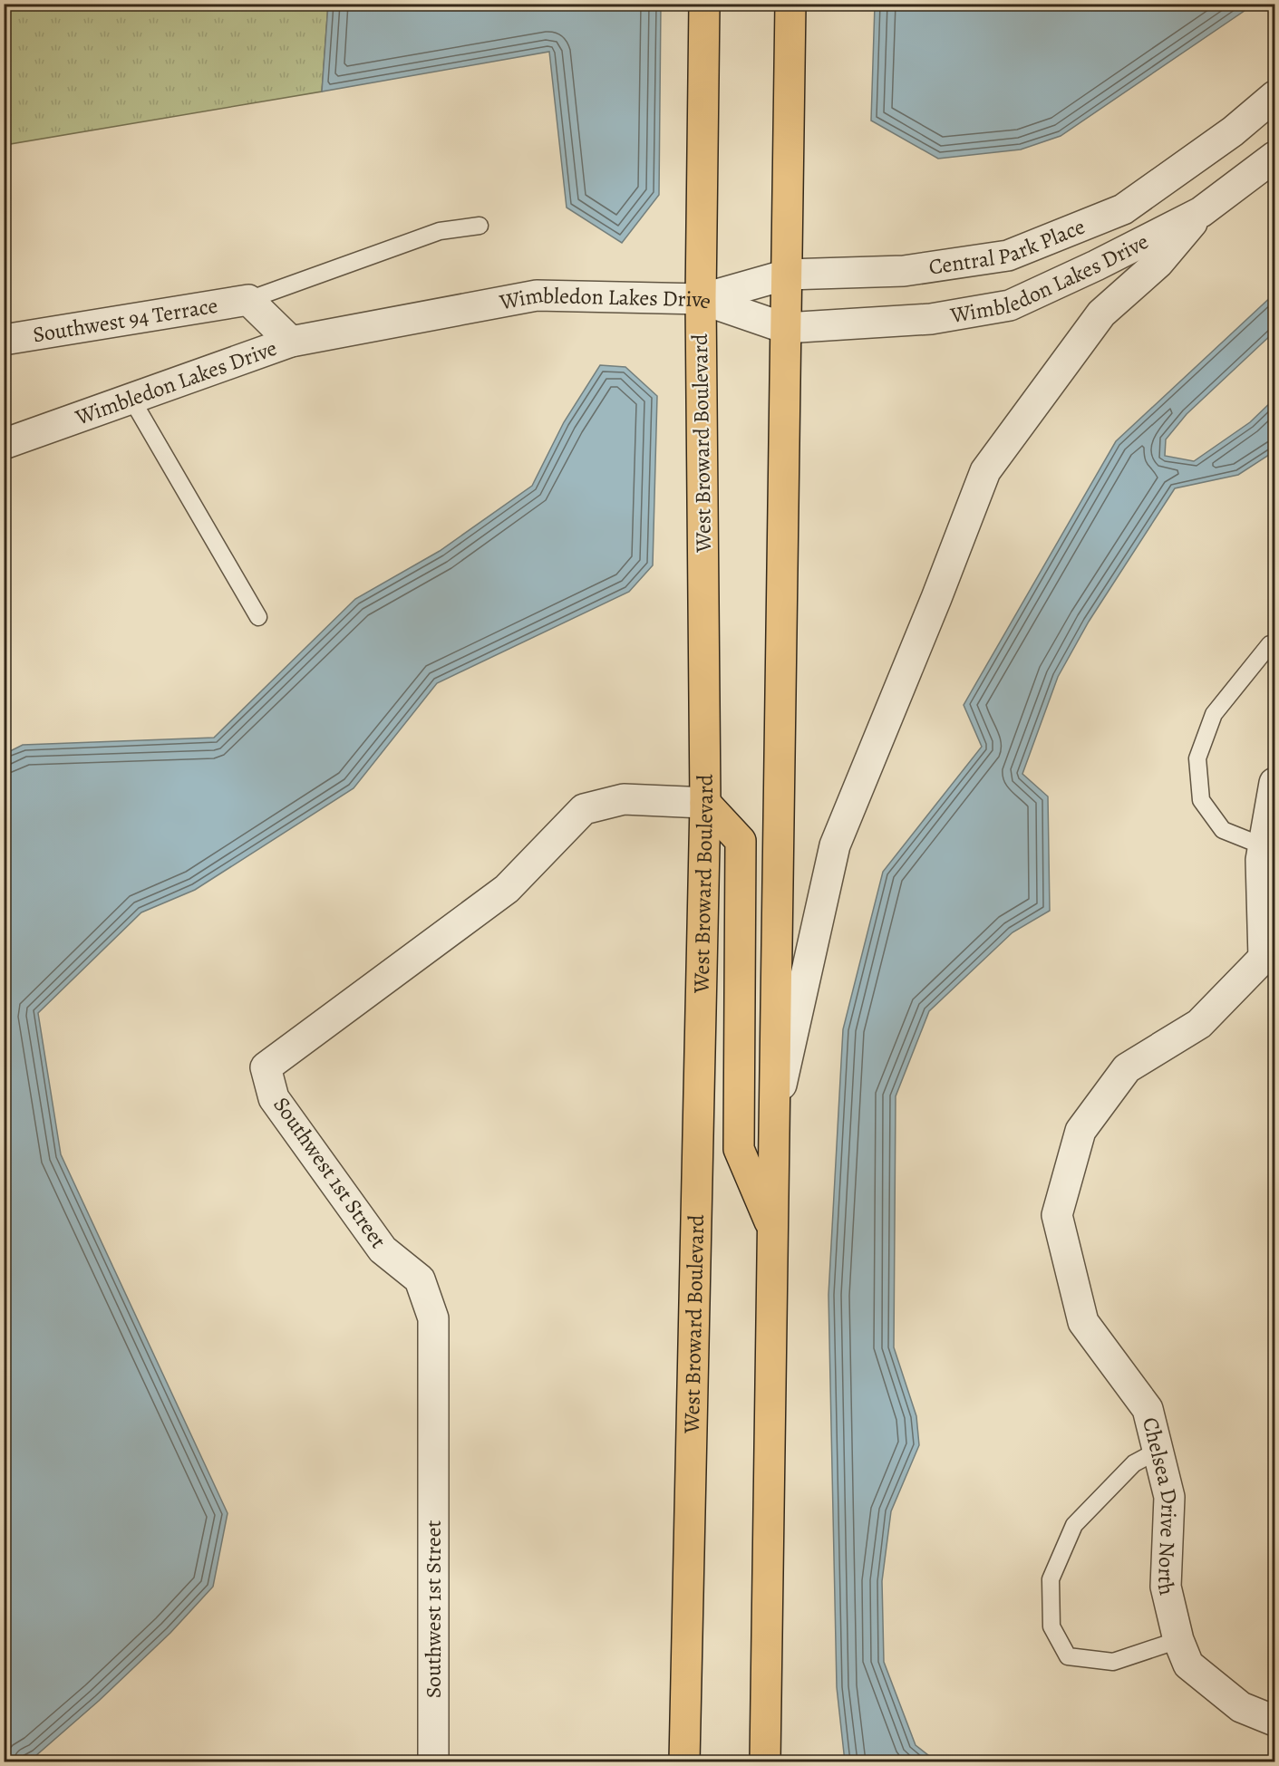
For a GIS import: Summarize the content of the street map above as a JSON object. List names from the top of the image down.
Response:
{
  "streets": {
    "main road": ["West Broward Boulevard"],
    "street": [
      "Central Park Place",
      "Wimbledon Lakes Drive",
      "Southwest 94 Terrace",
      "Southwest 1st Street",
      "Chelsea Drive North"
    ]
  },
  "crossings": [
    ["Central Park Place", "Wimbledon Lakes Drive"],
    ["Central Park Place", "West Broward Boulevard"],
    ["Wimbledon Lakes Drive", "Southwest 94 Terrace"],
    ["Wimbledon Lakes Drive", "West Broward Boulevard"],
    ["West Broward Boulevard", "Southwest 1st Street"]
  ]
}
